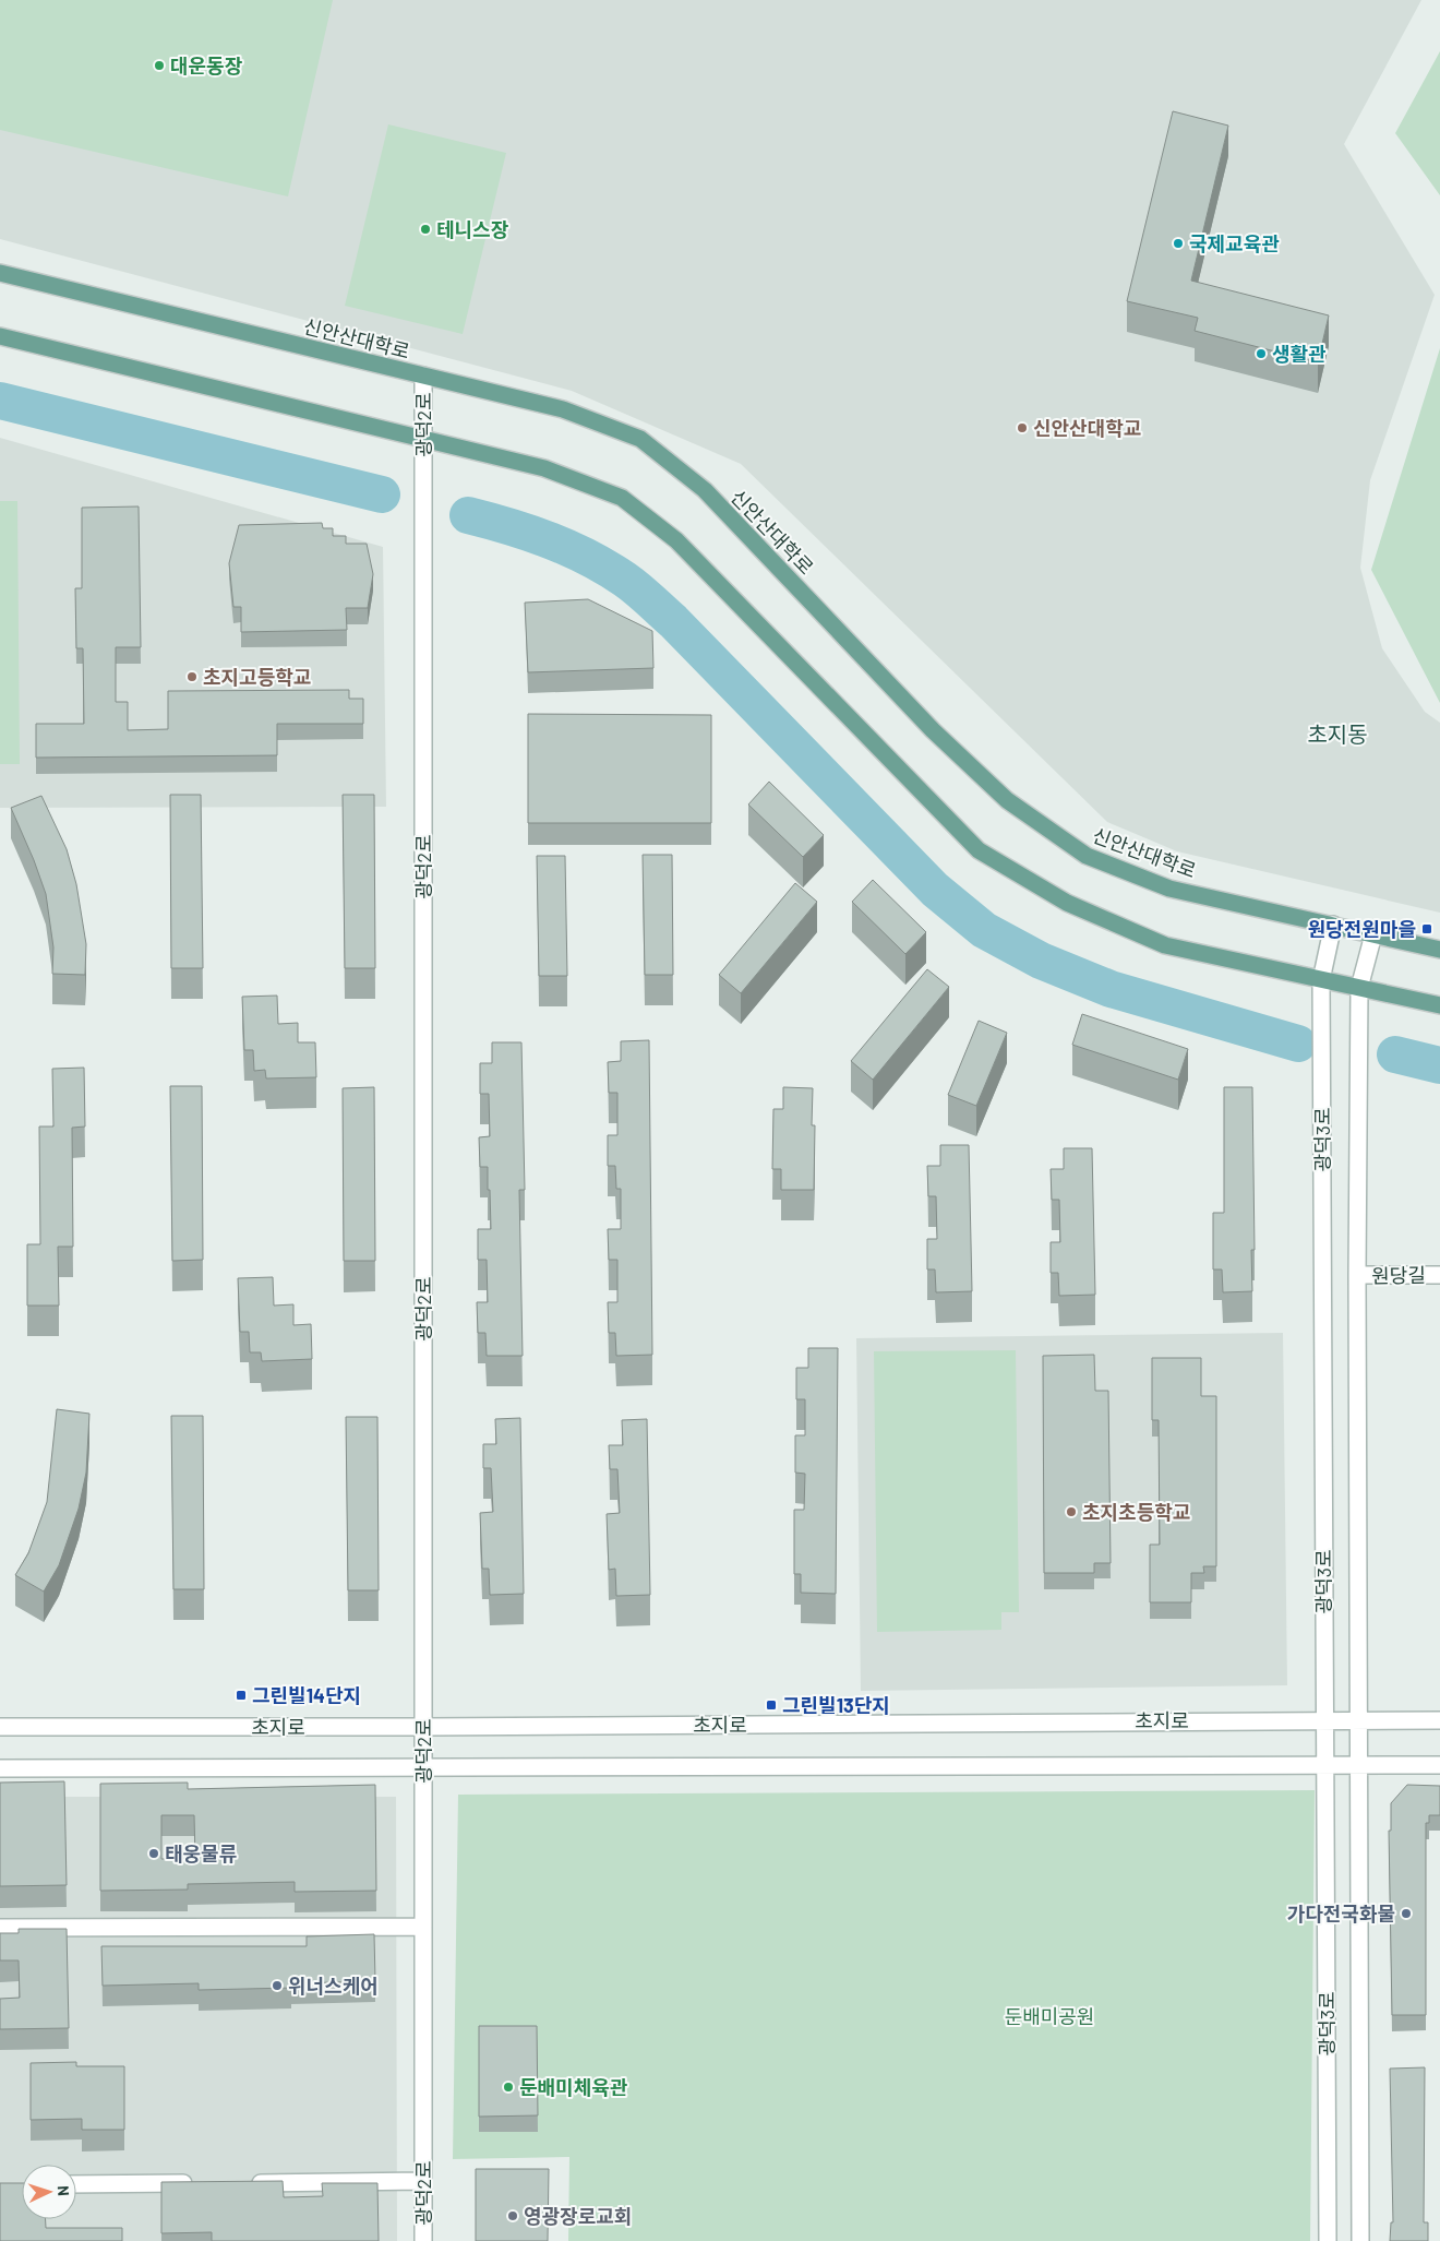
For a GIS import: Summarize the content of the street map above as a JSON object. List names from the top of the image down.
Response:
{
  "streets": {
    "main road": ["신안산대학로"],
    "street": [
      "광덕2로",
      "광덕3로",
      "원당길",
      "초지로"
    ]
  },
  "crossings": [
    ["신안산대학로", "광덕2로"],
    ["신안산대학로", "광덕3로"],
    ["광덕2로", "초지로"],
    ["광덕3로", "원당길"],
    ["광덕3로", "초지로"]
  ],
  "districts": ["초지동"],
  "parks": ["둔배미공원"],
  "places": {
    "other": [
      "대운동장",
      "테니스장",
      "국제교육관",
      "생활관",
      "신안산대학교",
      "초지고등학교",
      "초지초등학교",
      "태웅물류",
      "가다전국화물",
      "위너스케어",
      "둔배미체육관",
      "영광장로교회"
    ],
    "transit": ["원당전원마을", "그린빌14단지", "그린빌13단지"]
  },
  "north": "right"
}
